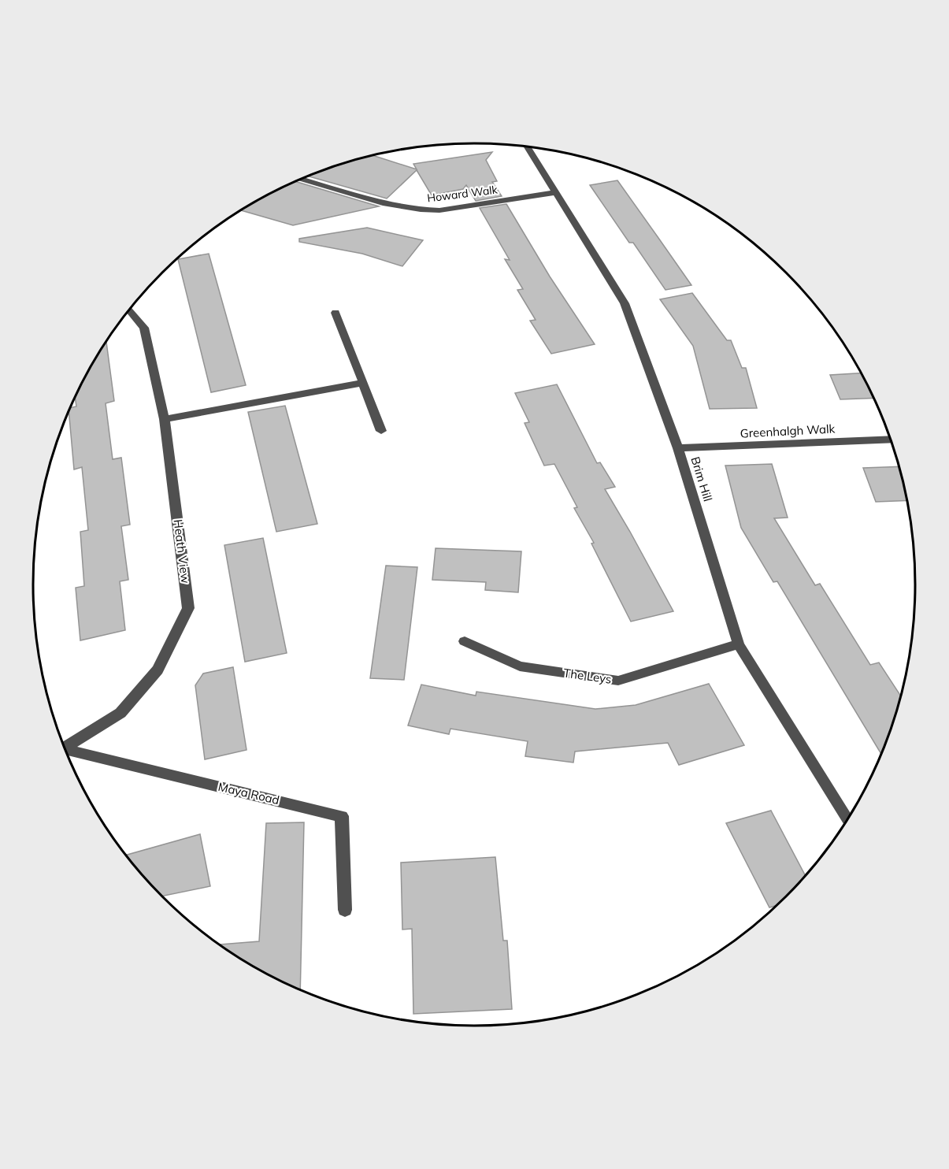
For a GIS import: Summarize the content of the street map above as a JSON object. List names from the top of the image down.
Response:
{
  "streets": {
    "street": [
      "Howard Walk",
      "Greenhalgh Walk",
      "Brim Hill",
      "Heath View",
      "The Leys",
      "Maya Road"
    ]
  },
  "crossings": [
    ["Howard Walk", "Brim Hill"],
    ["Greenhalgh Walk", "Brim Hill"],
    ["Brim Hill", "The Leys"]
  ]
}
